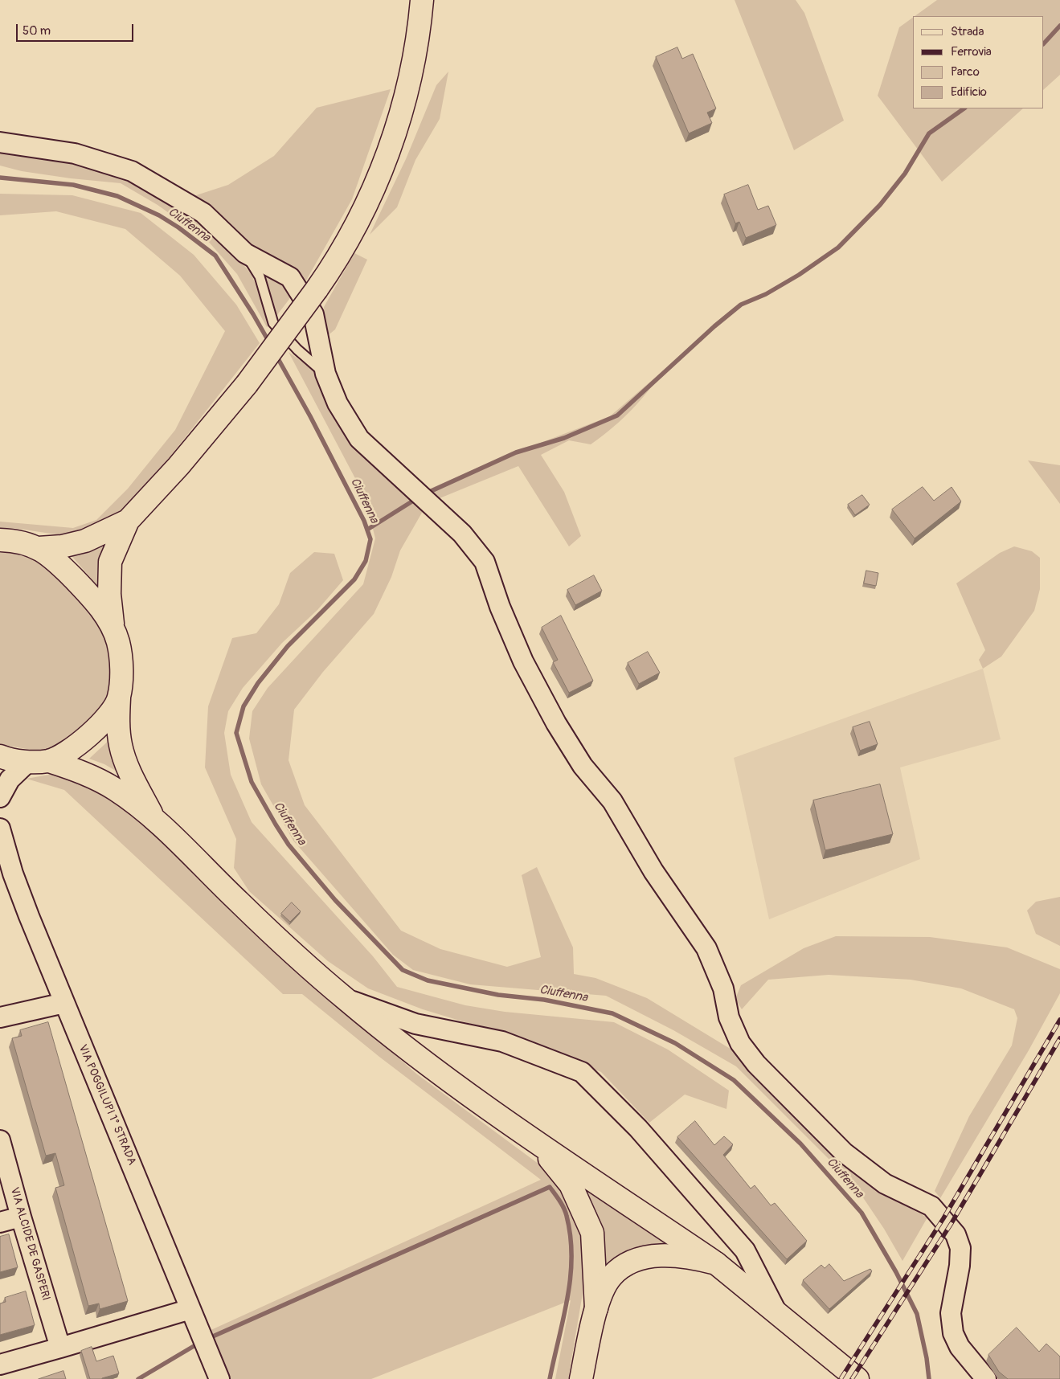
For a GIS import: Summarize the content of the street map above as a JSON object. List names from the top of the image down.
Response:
{
  "streets": {
    "street": ["VIA POGGILUPI 1° STRADA", "VIA ALCIDE DE GASPERI"]
  },
  "water": ["Ciuffenna"],
  "legend": [
    "Strada",
    "Ferrovia",
    "Parco",
    "Edificio"
  ],
  "scale_bar": "50 m"
}
